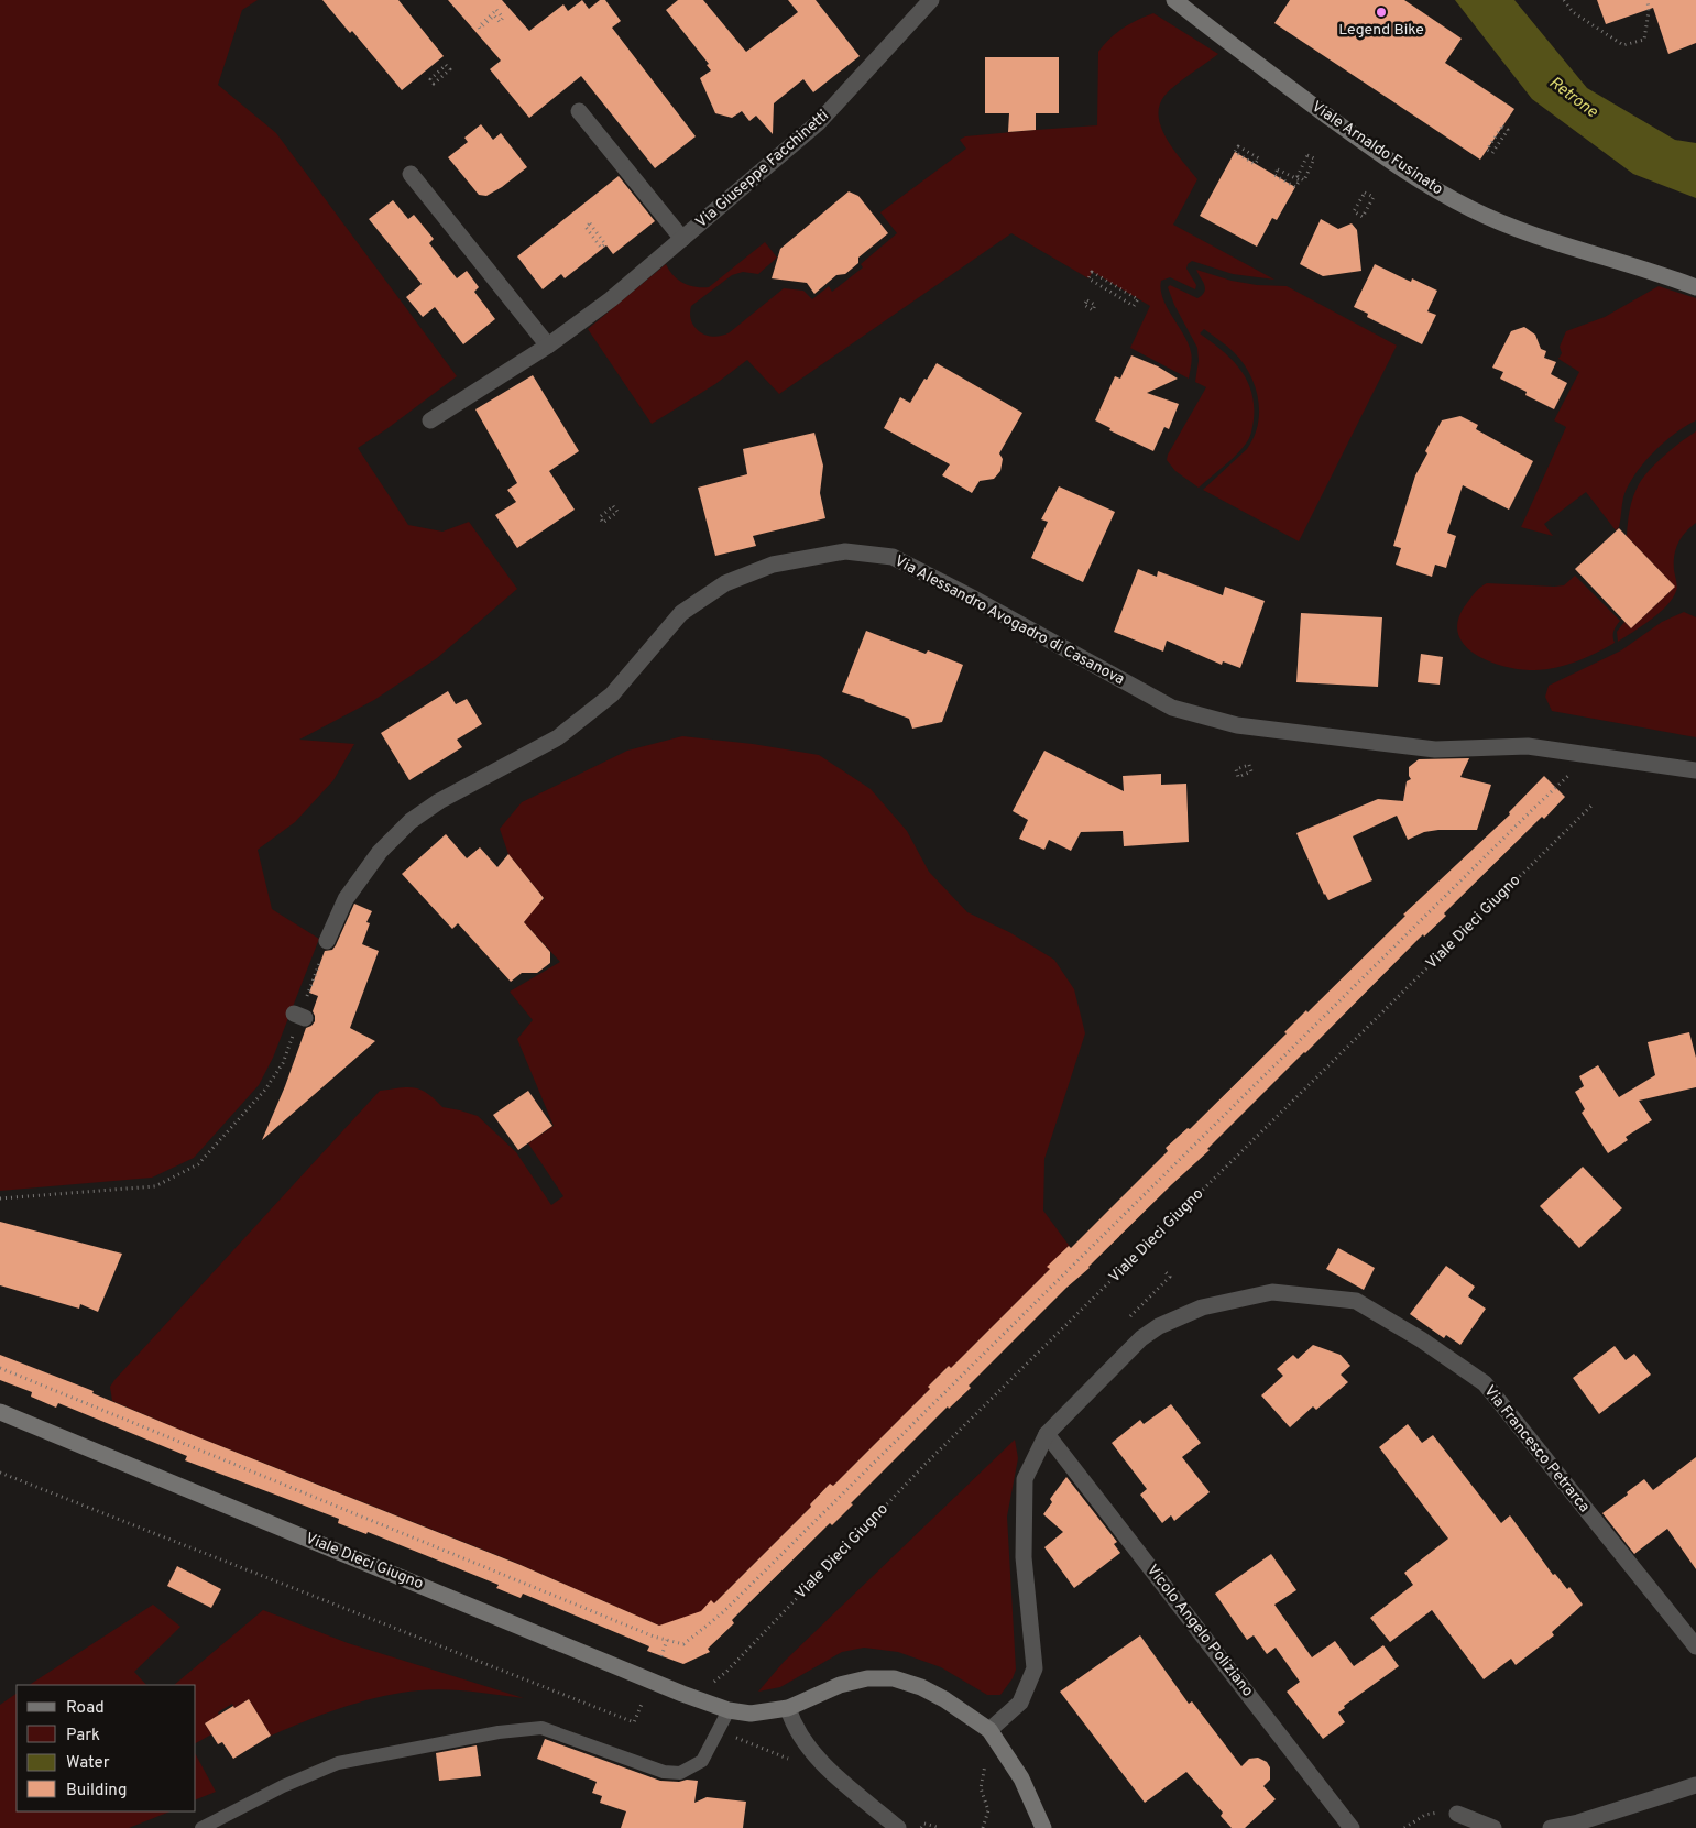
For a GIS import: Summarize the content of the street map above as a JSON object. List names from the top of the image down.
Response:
{
  "streets": {
    "main road": ["Viale Arnaldo Fusinato", "Viale Dieci Giugno"],
    "street": [
      "Via Giuseppe Facchinetti",
      "Via Alessandro Avogadro di Casanova",
      "Via Francesco Petrarca",
      "Vicolo Angelo Poliziano"
    ]
  },
  "crossings": [
    ["Viale Dieci Giugno", "Via Francesco Petrarca"],
    ["Via Francesco Petrarca", "Vicolo Angelo Poliziano"]
  ],
  "water": ["Retrone"],
  "places": ["Legend Bike"],
  "legend": [
    "Road",
    "Park",
    "Water",
    "Building"
  ]
}
